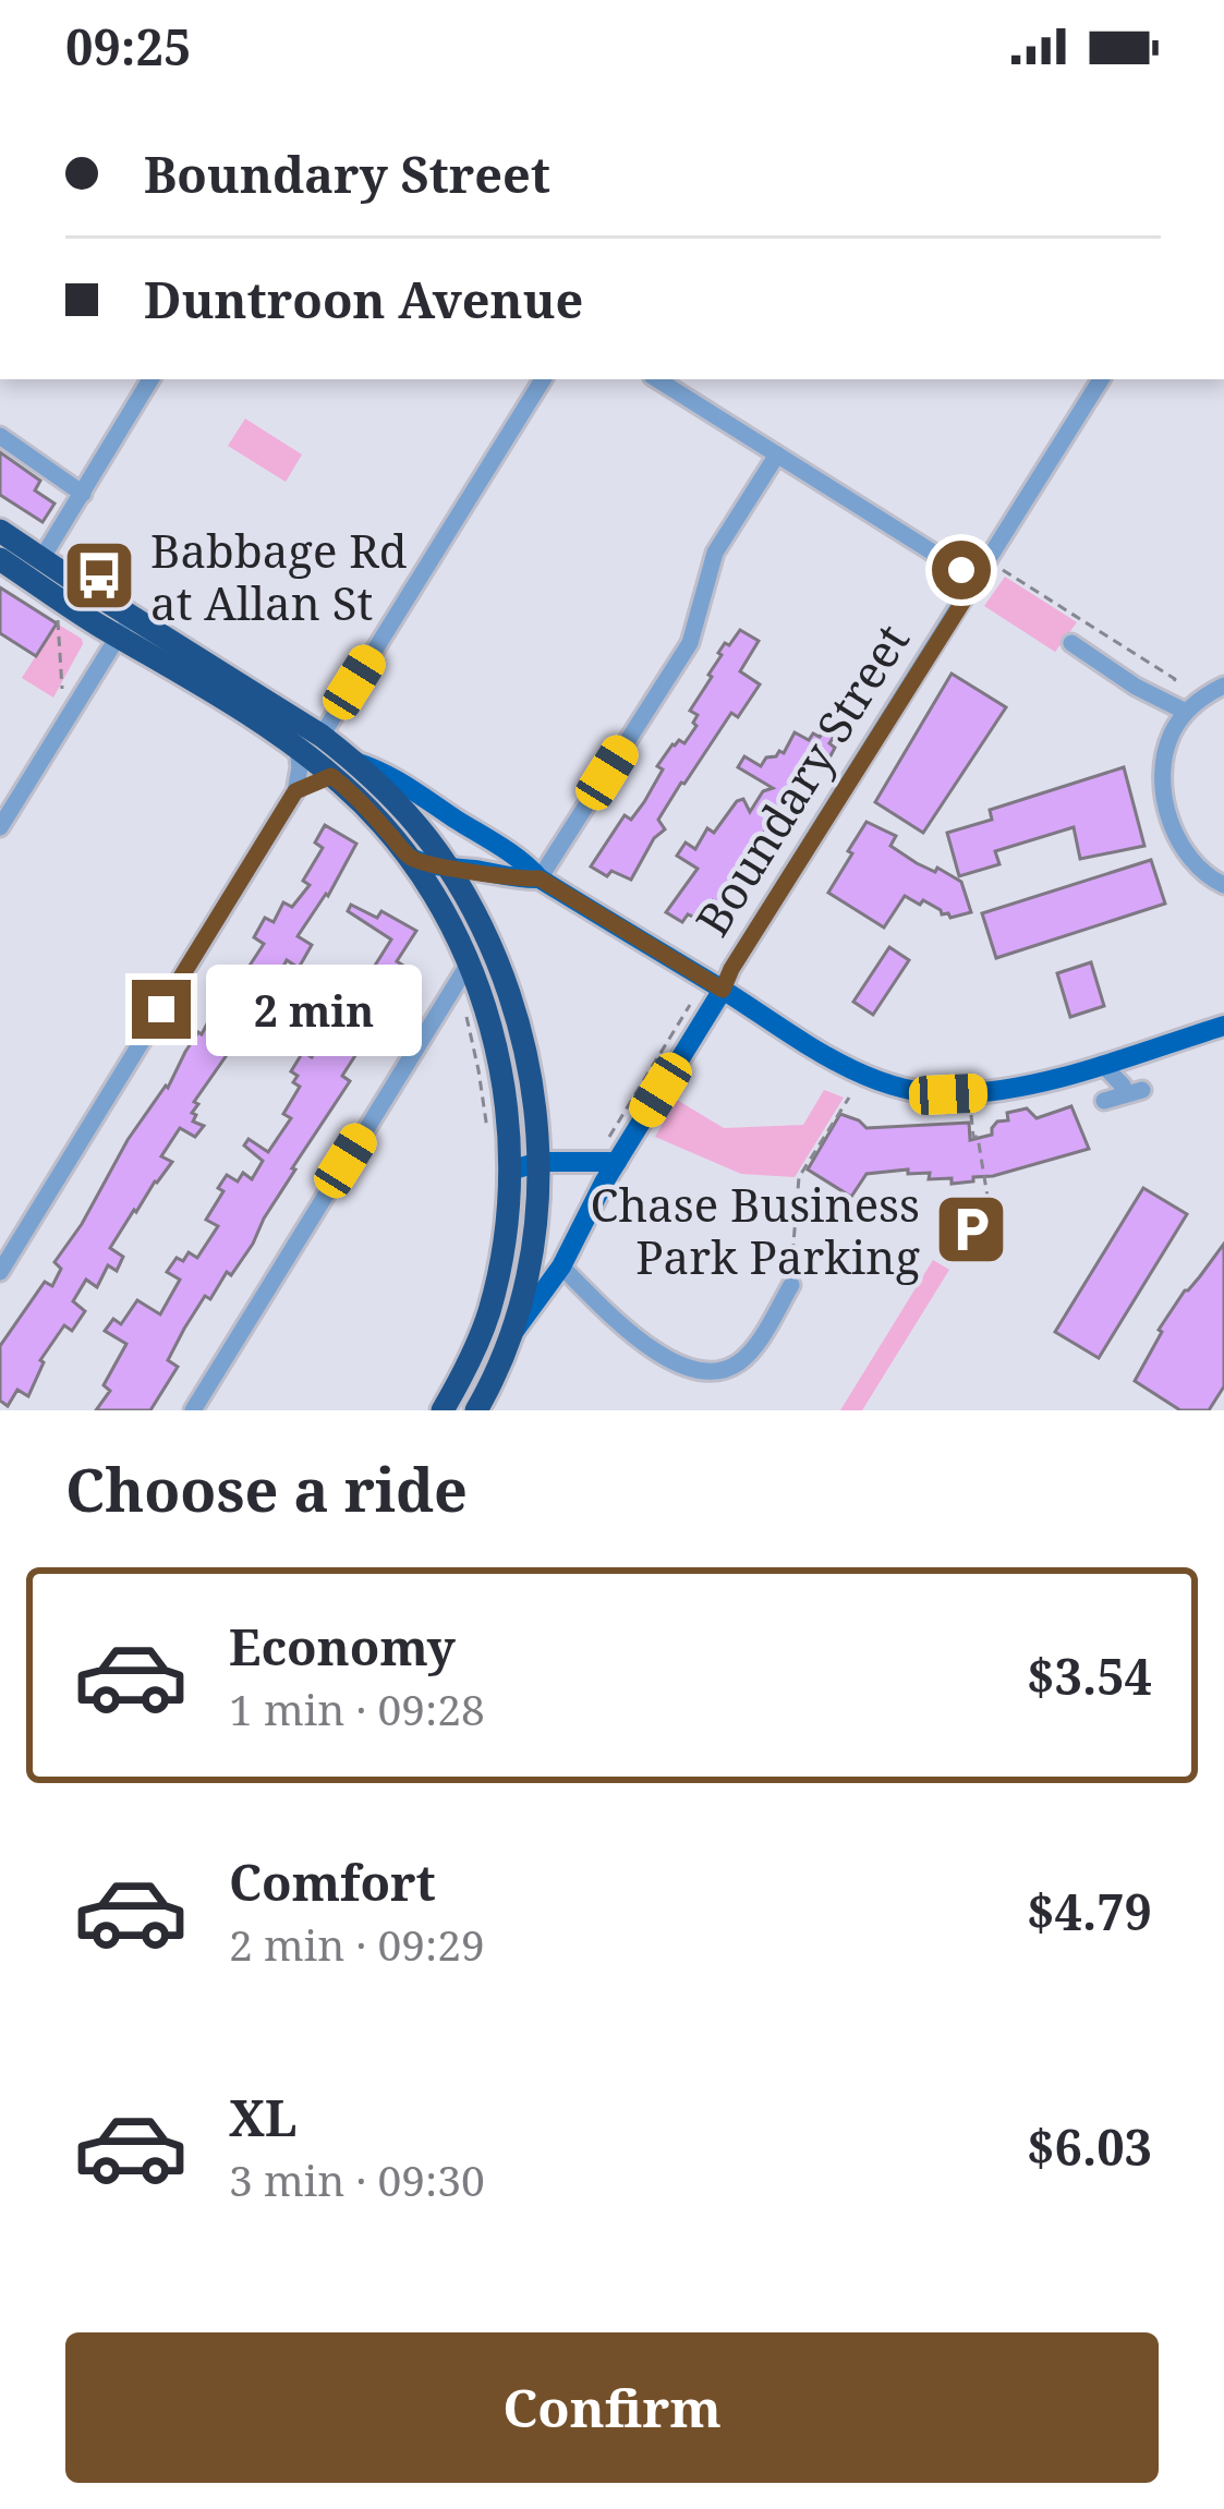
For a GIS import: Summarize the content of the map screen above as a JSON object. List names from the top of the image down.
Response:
{
  "streets": {
    "highway": ["Boundary Street"]
  },
  "places": {
    "bus stop": ["Babbage Rd at Allan St"],
    "parking": ["Chase Business Park Parking"]
  },
  "page": {
    "status": "09:25",
    "banner": ["Boundary Street", "Duntroon Avenue"],
    "bubble": "2 min",
    "heading": "Choose a ride",
    "list": [
      {
        "name": "Economy",
        "note": "1 min · 09:28",
        "value": "$3.54"
      },
      {
        "name": "Comfort",
        "note": "2 min · 09:29",
        "value": "$4.79"
      },
      {
        "name": "XL",
        "note": "3 min · 09:30",
        "value": "$6.03"
      }
    ],
    "buttons": "Confirm"
  }
}
